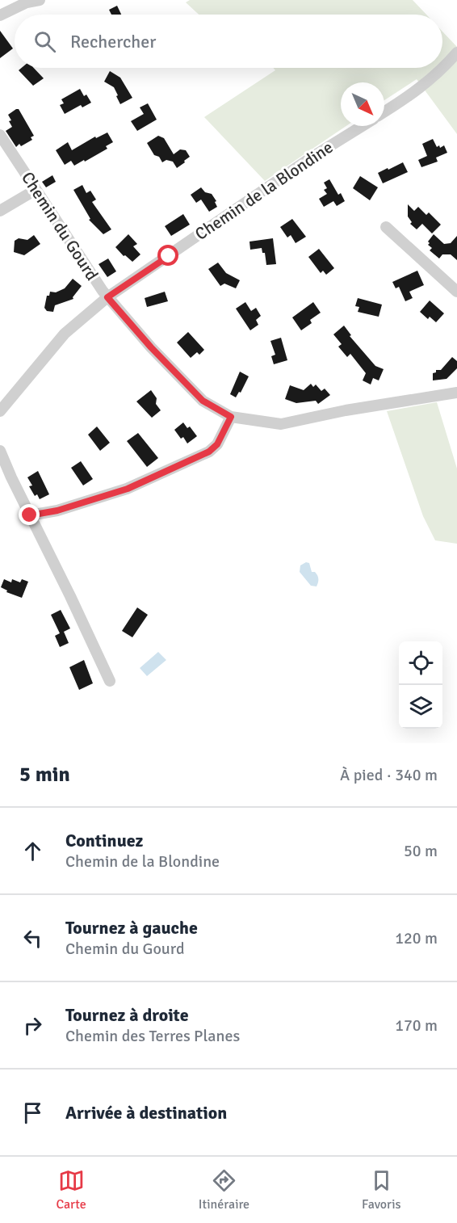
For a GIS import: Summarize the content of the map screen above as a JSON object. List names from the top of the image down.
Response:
{
  "streets": {
    "street": ["Chemin de la Blondine", "Chemin du Gourd"]
  },
  "crossings": [
    ["Chemin de la Blondine", "Chemin du Gourd"]
  ],
  "north": "bottom right",
  "page": {
    "search": "Rechercher",
    "heading": ["5 min", "À pied · 340 m"],
    "list": [
      ["Continuez", "Chemin de la Blondine", "50 m"],
      ["Tournez à gauche", "Chemin du Gourd", "120 m"],
      ["Tournez à droite", "Chemin des Terres Planes", "170 m"],
      "Arrivée à destination"
    ],
    "nav": ["Carte", "Itinéraire", "Favoris"]
  }
}
